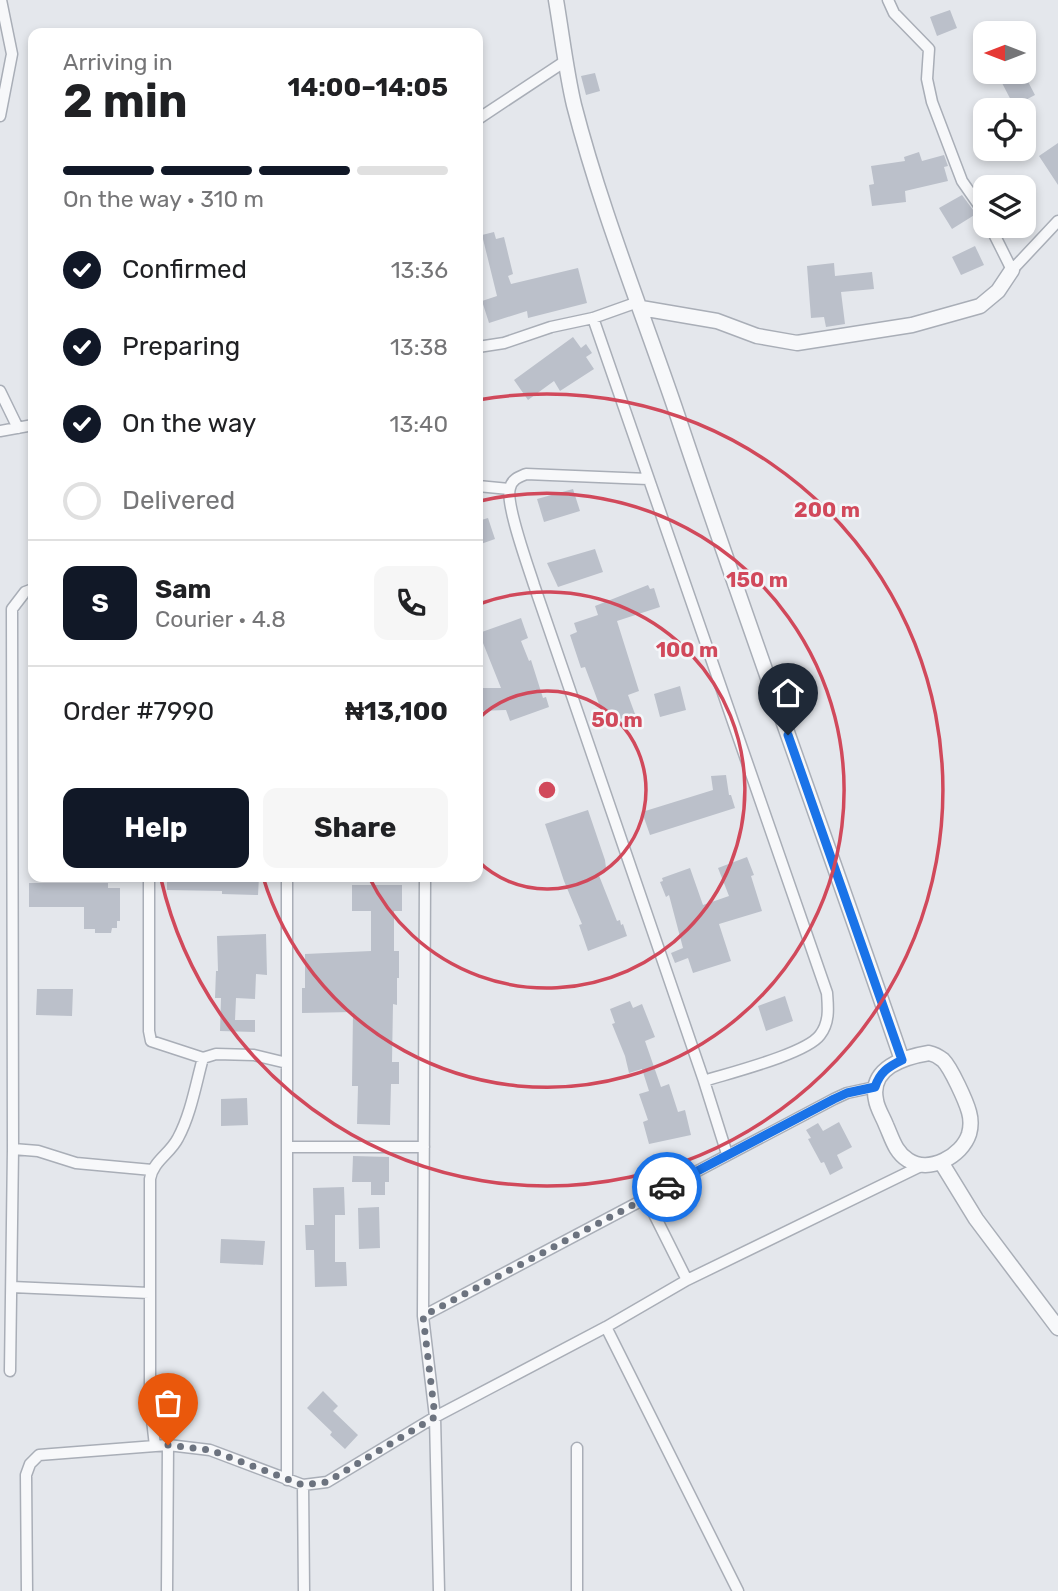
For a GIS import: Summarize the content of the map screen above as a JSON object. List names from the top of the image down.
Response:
{
  "north": "left",
  "page": {
    "heading": ["2 min", "Arriving in", "14:00–14:05"],
    "panel": [
      "Sam",
      "Courier · 4.8",
      "Order #7990",
      "₦13,100"
    ],
    "bar": "On the way · 310 m",
    "list": [
      ["Confirmed", "13:36"],
      ["Preparing", "13:38"],
      ["On the way", "13:40"],
      "Delivered"
    ],
    "round": "S",
    "buttons": ["Help", "Share"]
  },
  "rings": [
    "200 m",
    "150 m",
    "100 m",
    "50 m"
  ]
}
